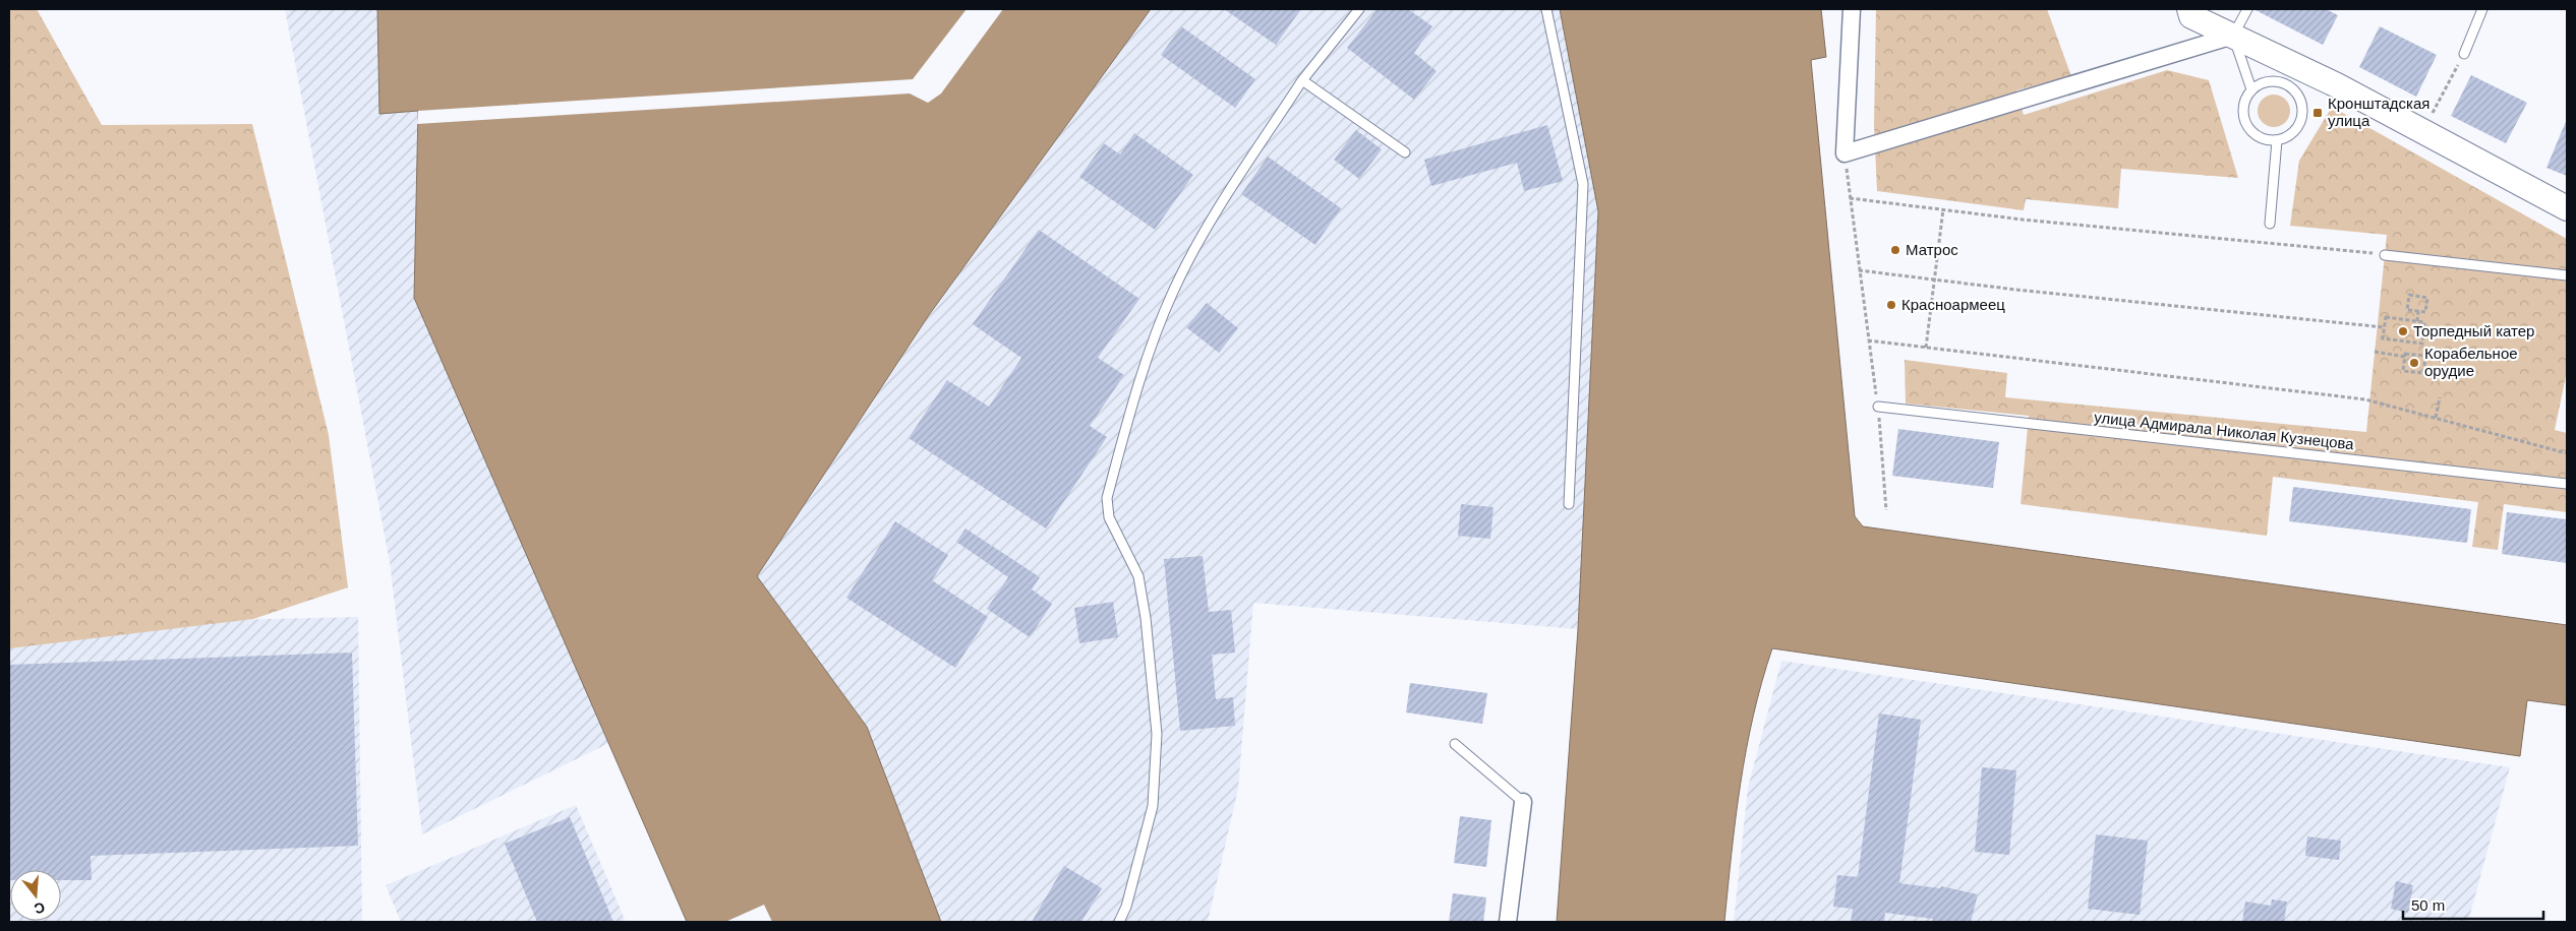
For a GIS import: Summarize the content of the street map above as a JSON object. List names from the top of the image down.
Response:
{
  "streets": {
    "lane": ["улица Адмирала Николая Кузнецова"]
  },
  "places": {
    "transit": ["Кронштадская улица"],
    "other": [
      "Матрос",
      "Красноармеец",
      "Торпедный катер",
      "Корабельное орудие"
    ]
  },
  "scale_bar": "50 m",
  "north": "bottom"
}
